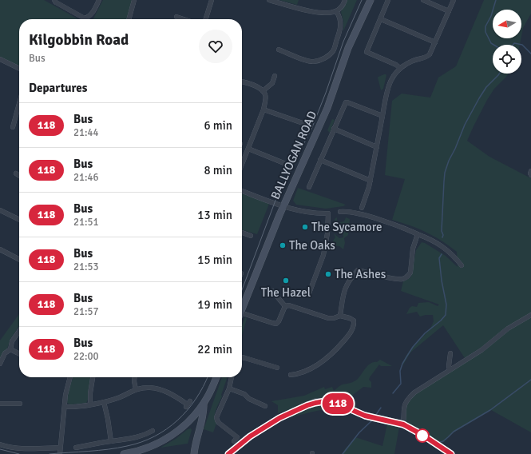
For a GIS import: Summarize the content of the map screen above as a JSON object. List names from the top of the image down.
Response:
{
  "streets": {
    "street": ["BALLYOGAN ROAD"]
  },
  "places": [
    "The Sycamore",
    "The Oaks",
    "The Ashes",
    "The Hazel"
  ],
  "lines": ["bus line 118"],
  "north": "left",
  "page": {
    "on_map": "118",
    "heading": [
      ["Kilgobbin Road", "Bus"],
      "Departures"
    ],
    "list": [
      {
        "mark": "118",
        "name": "Bus",
        "note": "21:44",
        "value": "6 min"
      },
      {
        "mark": "118",
        "name": "Bus",
        "note": "21:46",
        "value": "8 min"
      },
      {
        "mark": "118",
        "name": "Bus",
        "note": "21:51",
        "value": "13 min"
      },
      {
        "mark": "118",
        "name": "Bus",
        "note": "21:53",
        "value": "15 min"
      },
      {
        "mark": "118",
        "name": "Bus",
        "note": "21:57",
        "value": "19 min"
      },
      {
        "mark": "118",
        "name": "Bus",
        "note": "22:00",
        "value": "22 min"
      }
    ]
  }
}
